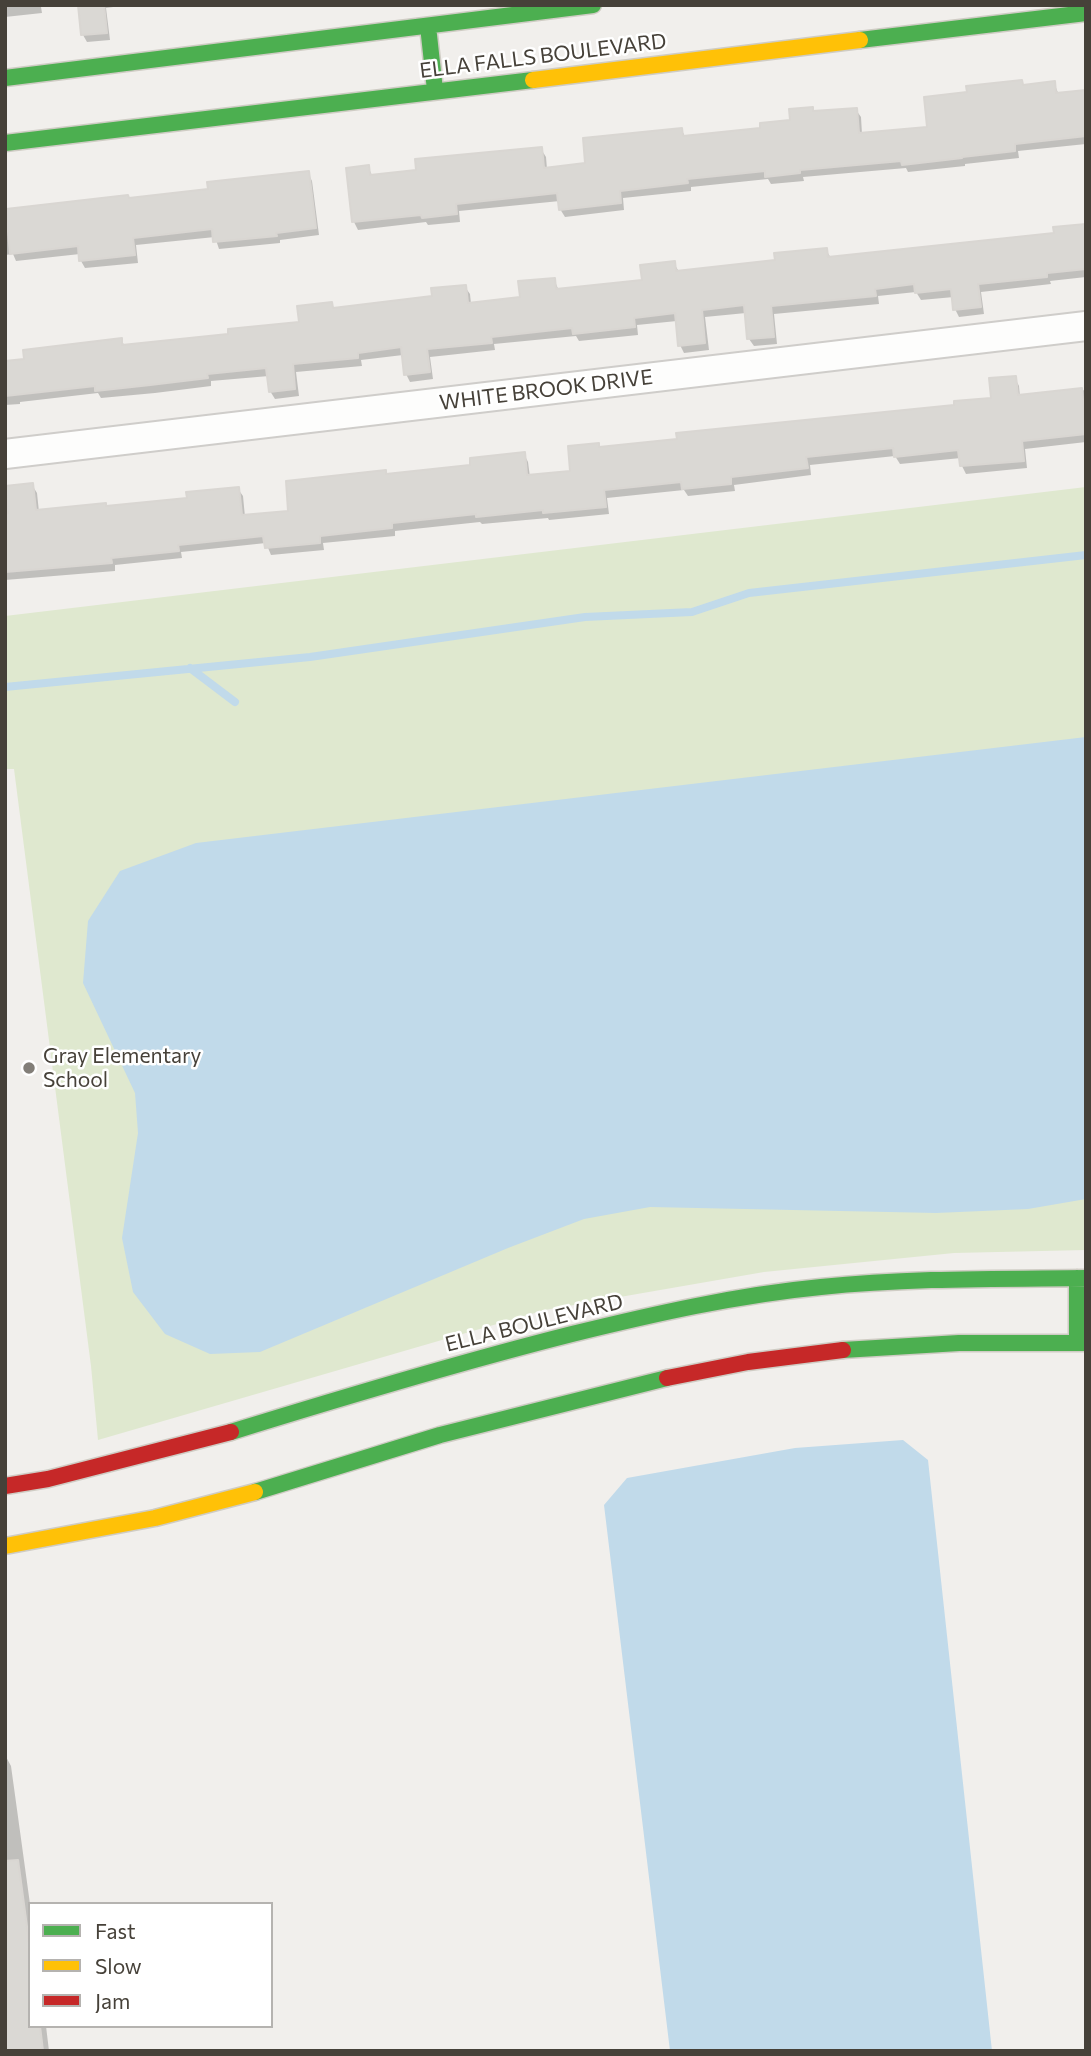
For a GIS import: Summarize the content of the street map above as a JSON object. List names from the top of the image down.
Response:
{
  "streets": {
    "main road": ["ELLA FALLS BOULEVARD", "ELLA BOULEVARD"],
    "street": ["WHITE BROOK DRIVE"]
  },
  "places": ["Gray Elementary School"],
  "legend": ["Fast", "Slow", "Jam"]
}
